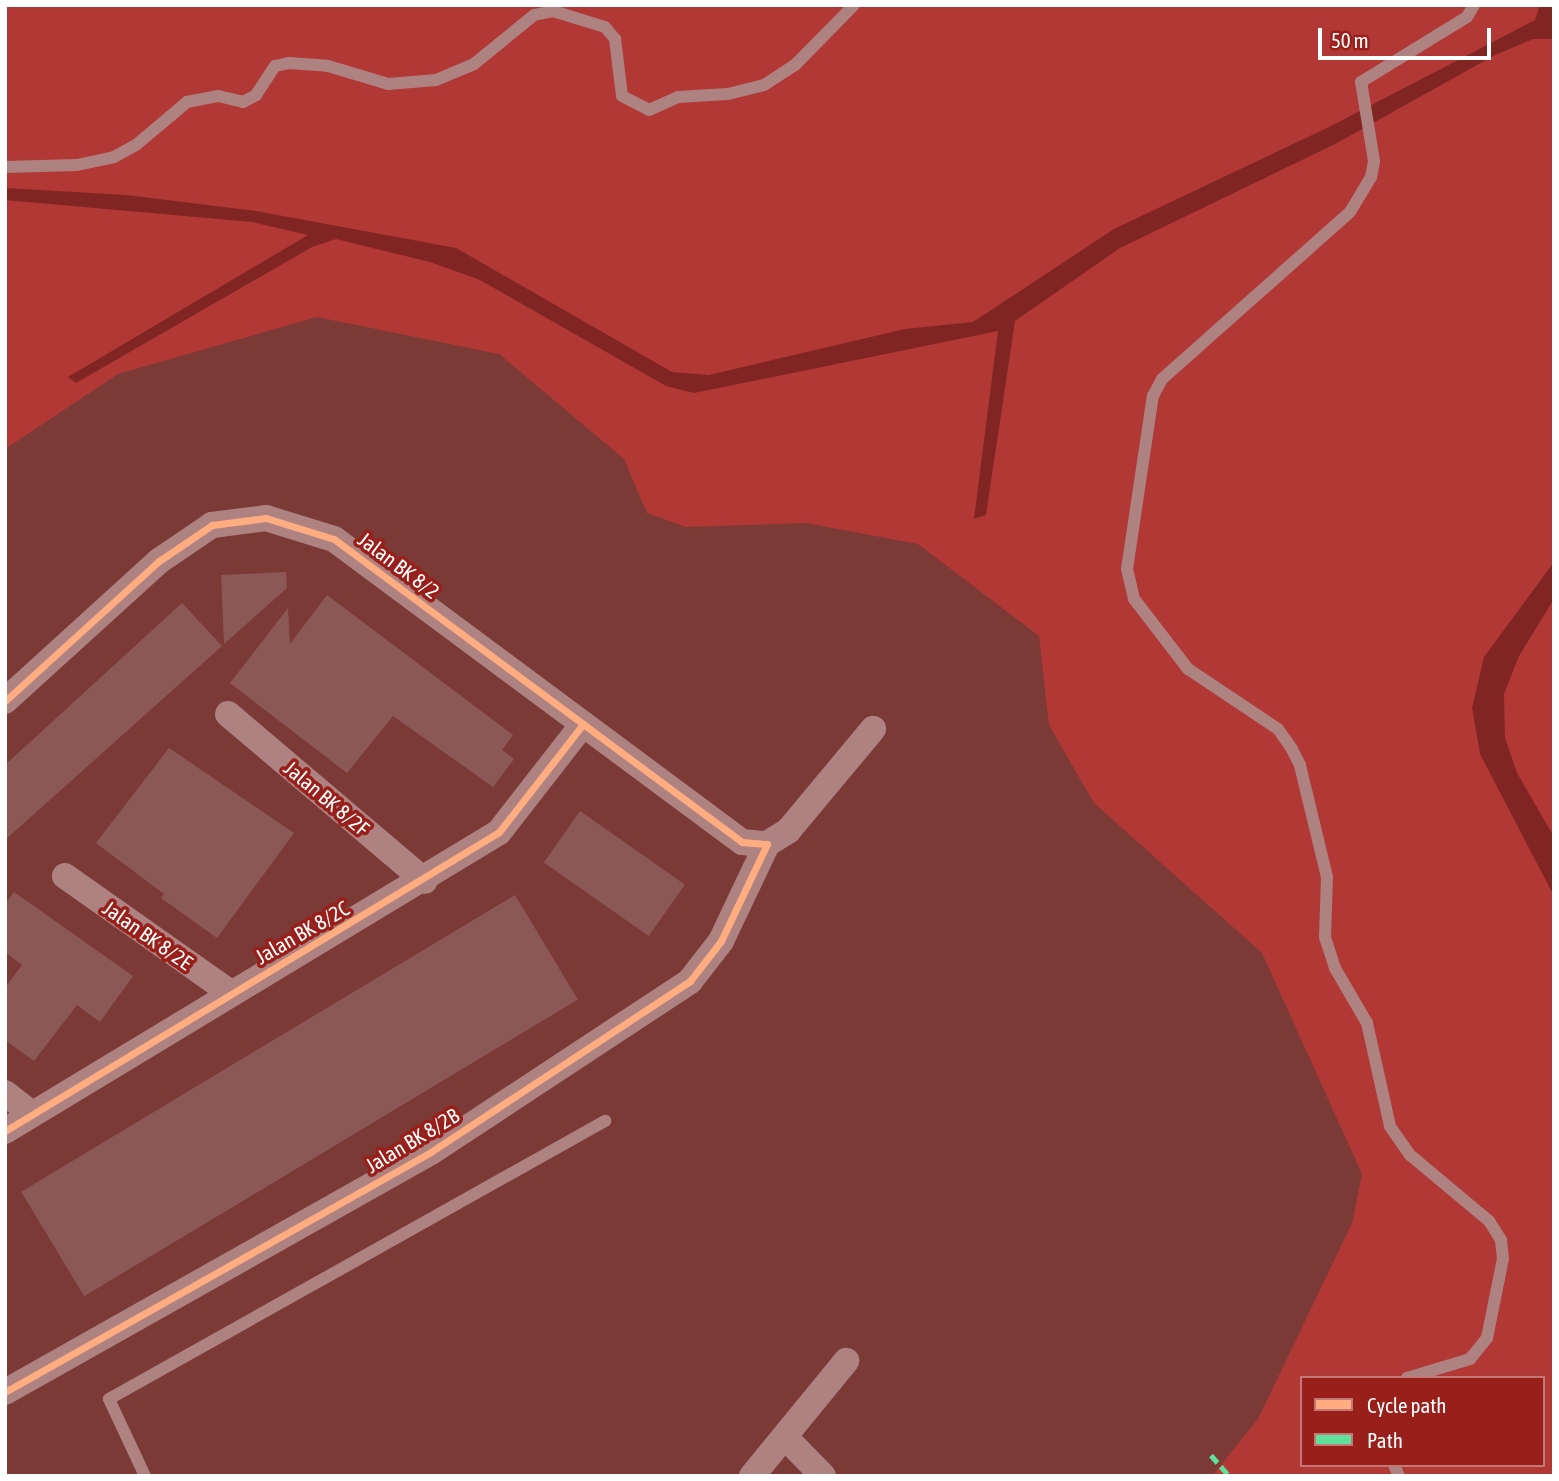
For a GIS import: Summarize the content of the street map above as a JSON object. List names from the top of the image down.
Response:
{
  "streets": {
    "street": [
      "Jalan BK 8/2",
      "Jalan BK 8/2F",
      "Jalan BK 8/2C",
      "Jalan BK 8/2E",
      "Jalan BK 8/2B"
    ]
  },
  "crossings": [
    ["Jalan BK 8/2", "Jalan BK 8/2C"],
    ["Jalan BK 8/2", "Jalan BK 8/2B"],
    ["Jalan BK 8/2F", "Jalan BK 8/2C"],
    ["Jalan BK 8/2C", "Jalan BK 8/2E"]
  ],
  "legend": ["Cycle path", "Path"],
  "scale_bar": "50 m"
}
